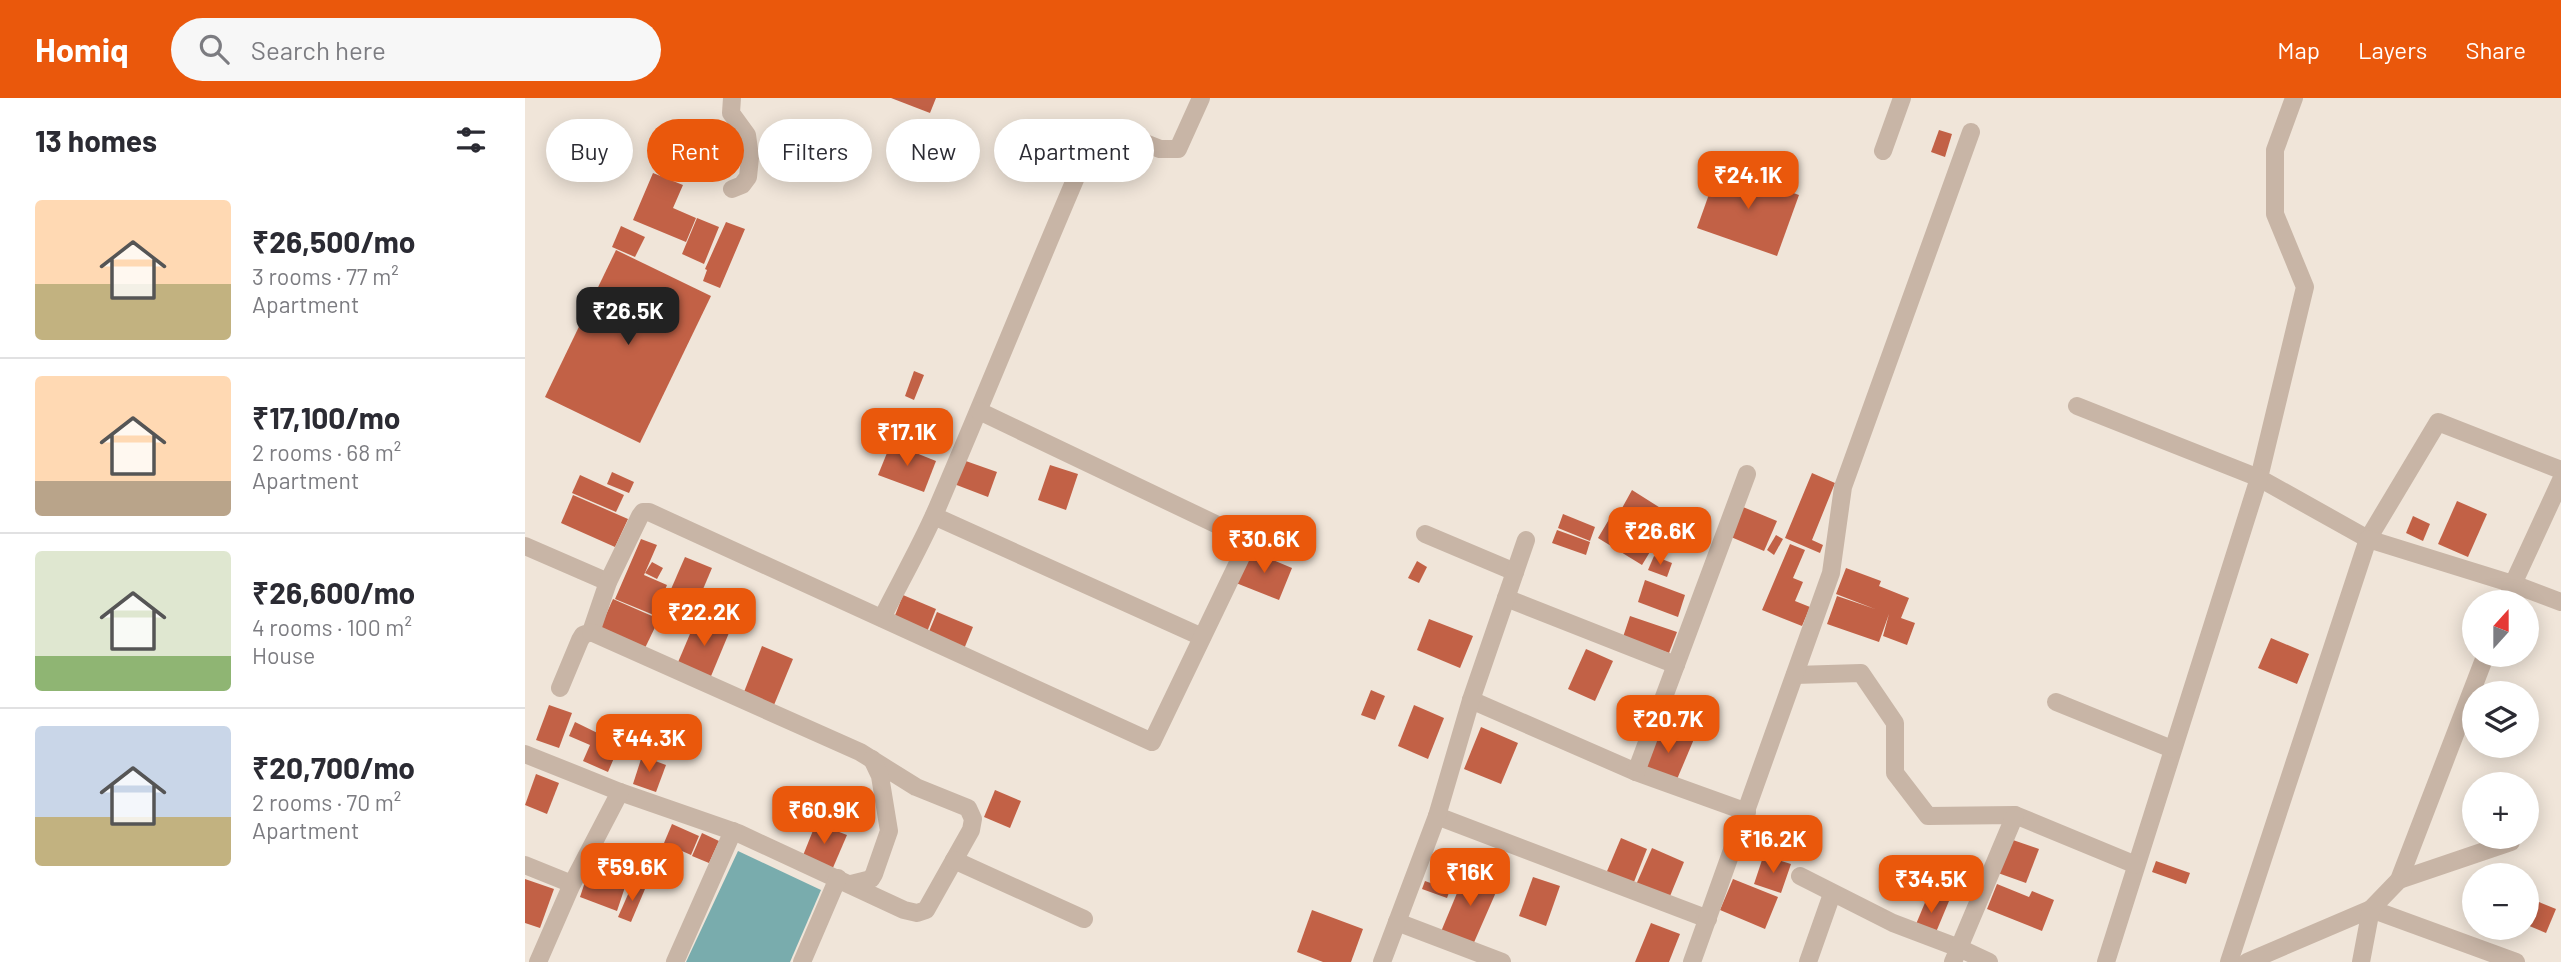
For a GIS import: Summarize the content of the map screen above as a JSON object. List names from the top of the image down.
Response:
{
  "north": "top",
  "page": {
    "header": "Homiq",
    "search": "Search here",
    "nav": ["Map", "Layers", "Share"],
    "heading": "13 homes",
    "chip": [
      "Buy",
      "Rent",
      "Filters",
      "New",
      "Apartment"
    ],
    "price": [
      "₹24.1K",
      "₹26.5K",
      "₹17.1K",
      "₹26.6K",
      "₹30.6K",
      "₹22.2K",
      "₹20.7K",
      "₹44.3K",
      "₹60.9K",
      "₹16.2K",
      "₹59.6K",
      "₹16K",
      "₹34.5K"
    ],
    "list": [
      {
        "name": "₹26,500/mo",
        "note": "3 rooms · 77 m² · Apartment"
      },
      {
        "name": "₹17,100/mo",
        "note": "2 rooms · 68 m² · Apartment"
      },
      {
        "name": "₹26,600/mo",
        "note": "4 rooms · 100 m² · House"
      },
      {
        "name": "₹20,700/mo",
        "note": "2 rooms · 70 m² · Apartment"
      }
    ],
    "map_buttons": ["+", "−"]
  }
}
